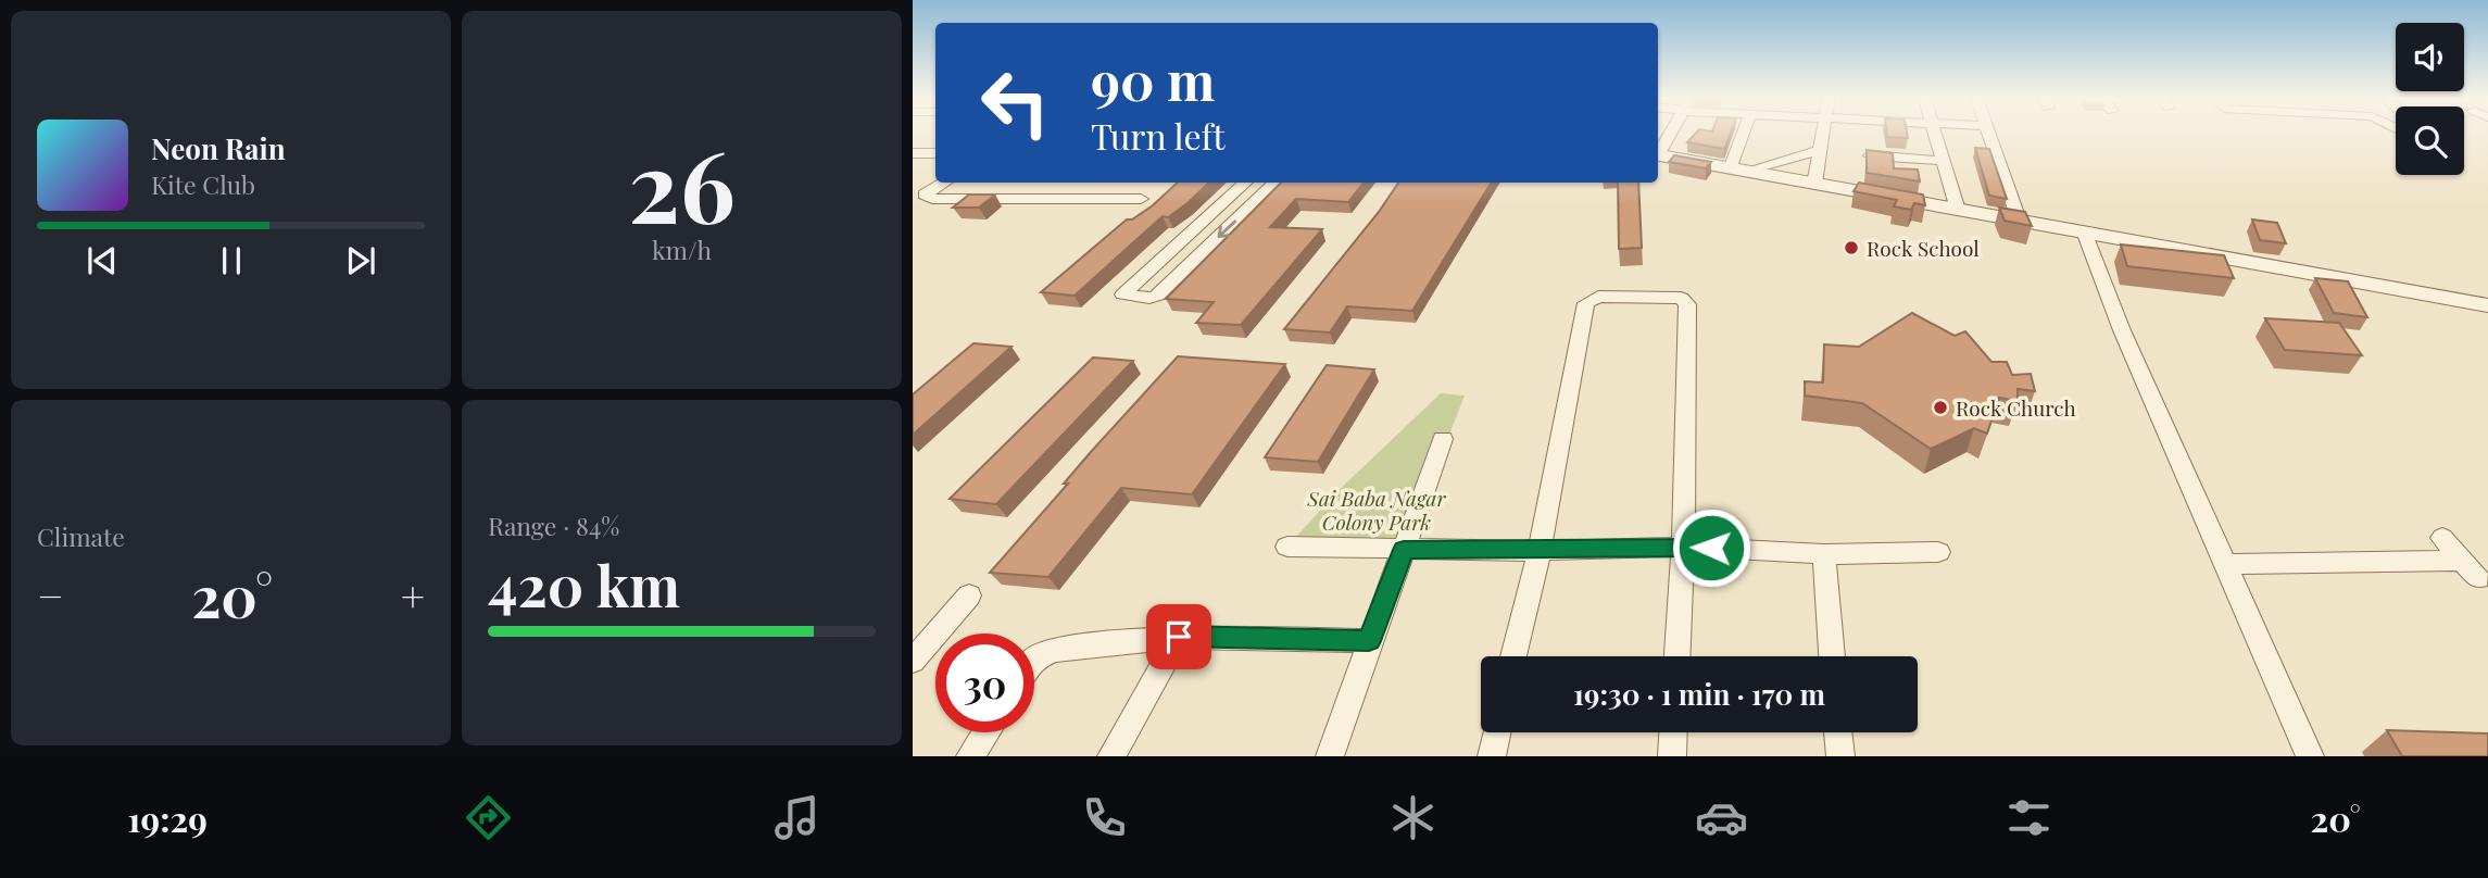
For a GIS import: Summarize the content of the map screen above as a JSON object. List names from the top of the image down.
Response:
{
  "parks": ["Sai Baba Nagar Colony Park"],
  "places": ["Rock School", "Rock Church"],
  "page": {
    "tile": [
      ["26", "km/h"],
      "Climate",
      ["Range · 84%", "420 km"]
    ],
    "turn": ["90 m", "Turn left"],
    "song": ["Neon Rain", "Kite Club"],
    "heat": ["−", "20°", "+"],
    "limit": "30",
    "trip": "19:30 · 1 min · 170 m",
    "tabs": ["19:29", "20°"]
  }
}
